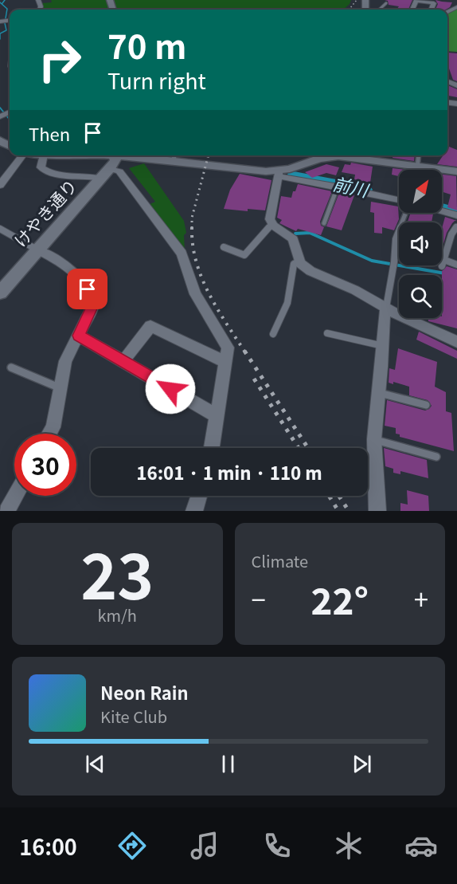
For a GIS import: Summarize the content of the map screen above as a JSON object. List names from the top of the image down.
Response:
{
  "streets": {
    "main road": ["けやき通り"]
  },
  "water": ["前川"],
  "north": "top right",
  "page": {
    "turn": ["70 m", "Turn right"],
    "then": "Then",
    "limit": "30",
    "trip": "16:01 · 1 min · 110 m",
    "tile": [
      ["23", "km/h"],
      "Climate"
    ],
    "heat": ["−", "22°", "+"],
    "song": ["Neon Rain", "Kite Club"],
    "tabs": "16:00"
  }
}
